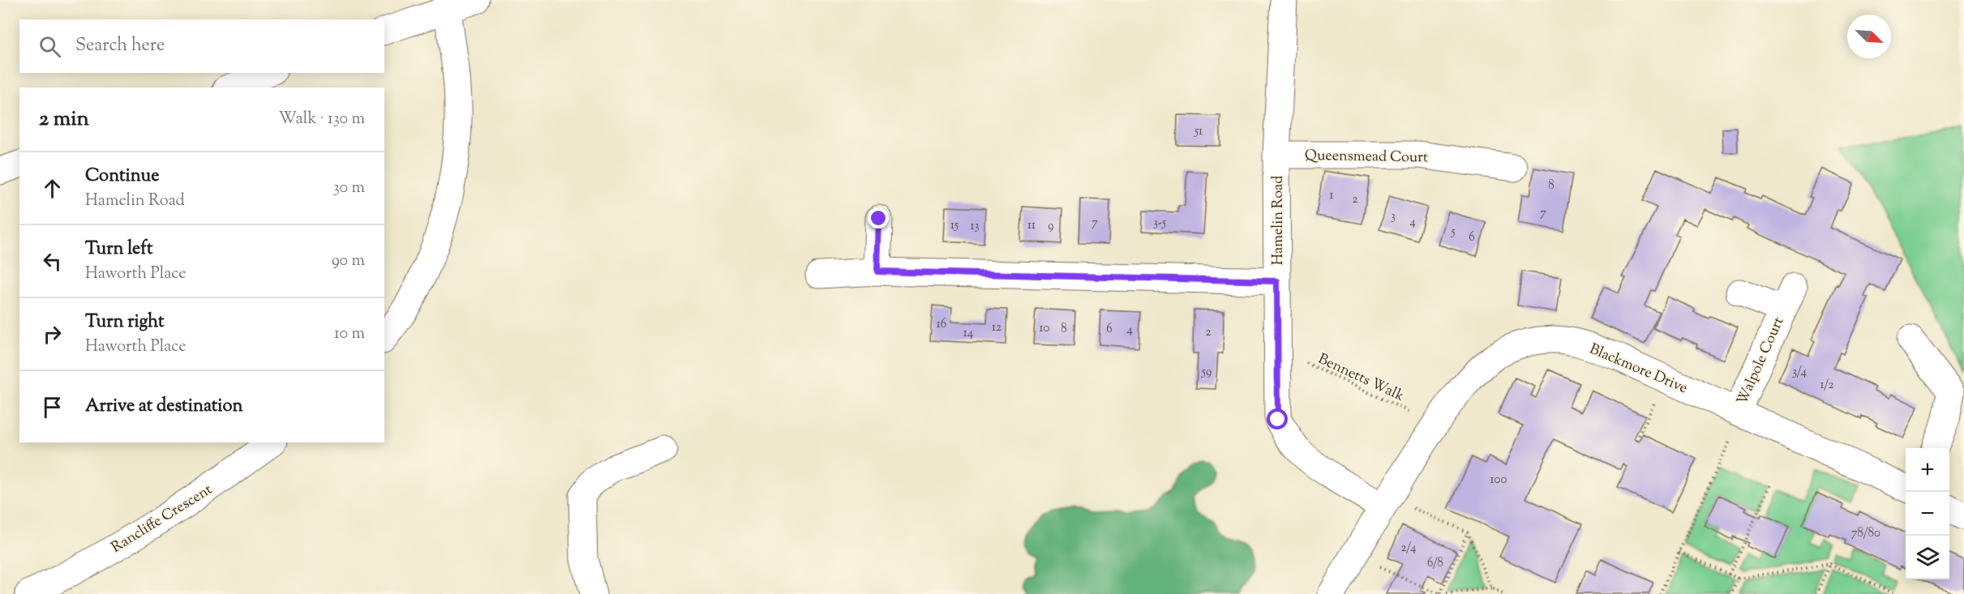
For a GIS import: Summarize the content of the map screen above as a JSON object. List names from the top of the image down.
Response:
{
  "streets": {
    "street": [
      "Queensmead Court",
      "Hamelin Road",
      "Walpole Court",
      "Blackmore Drive",
      "Rancliffe Crescent"
    ],
    "path": ["Bennetts Walk"]
  },
  "crossings": [
    ["Queensmead Court", "Hamelin Road"],
    ["Hamelin Road", "Blackmore Drive"],
    ["Hamelin Road", "Bennetts Walk"],
    ["Walpole Court", "Blackmore Drive"],
    ["Blackmore Drive", "Bennetts Walk"]
  ],
  "house_numbers": [
    "51",
    "8",
    "1",
    "2",
    "7",
    "3",
    "4",
    "7",
    "3-5",
    "15",
    "11",
    "13",
    "9",
    "5",
    "6",
    "16",
    "12",
    "10",
    "8",
    "6",
    "4",
    "2",
    "14",
    "59",
    "3/4",
    "1/2",
    "100",
    "78/80",
    "2/4",
    "6/8"
  ],
  "north": "bottom right",
  "page": {
    "search": "Search here",
    "heading": ["2 min", "Walk · 130 m"],
    "list": [
      ["Continue", "Hamelin Road", "30 m"],
      ["Turn left", "Haworth Place", "90 m"],
      ["Turn right", "Haworth Place", "10 m"],
      "Arrive at destination"
    ],
    "map_buttons": ["+", "−"]
  }
}
